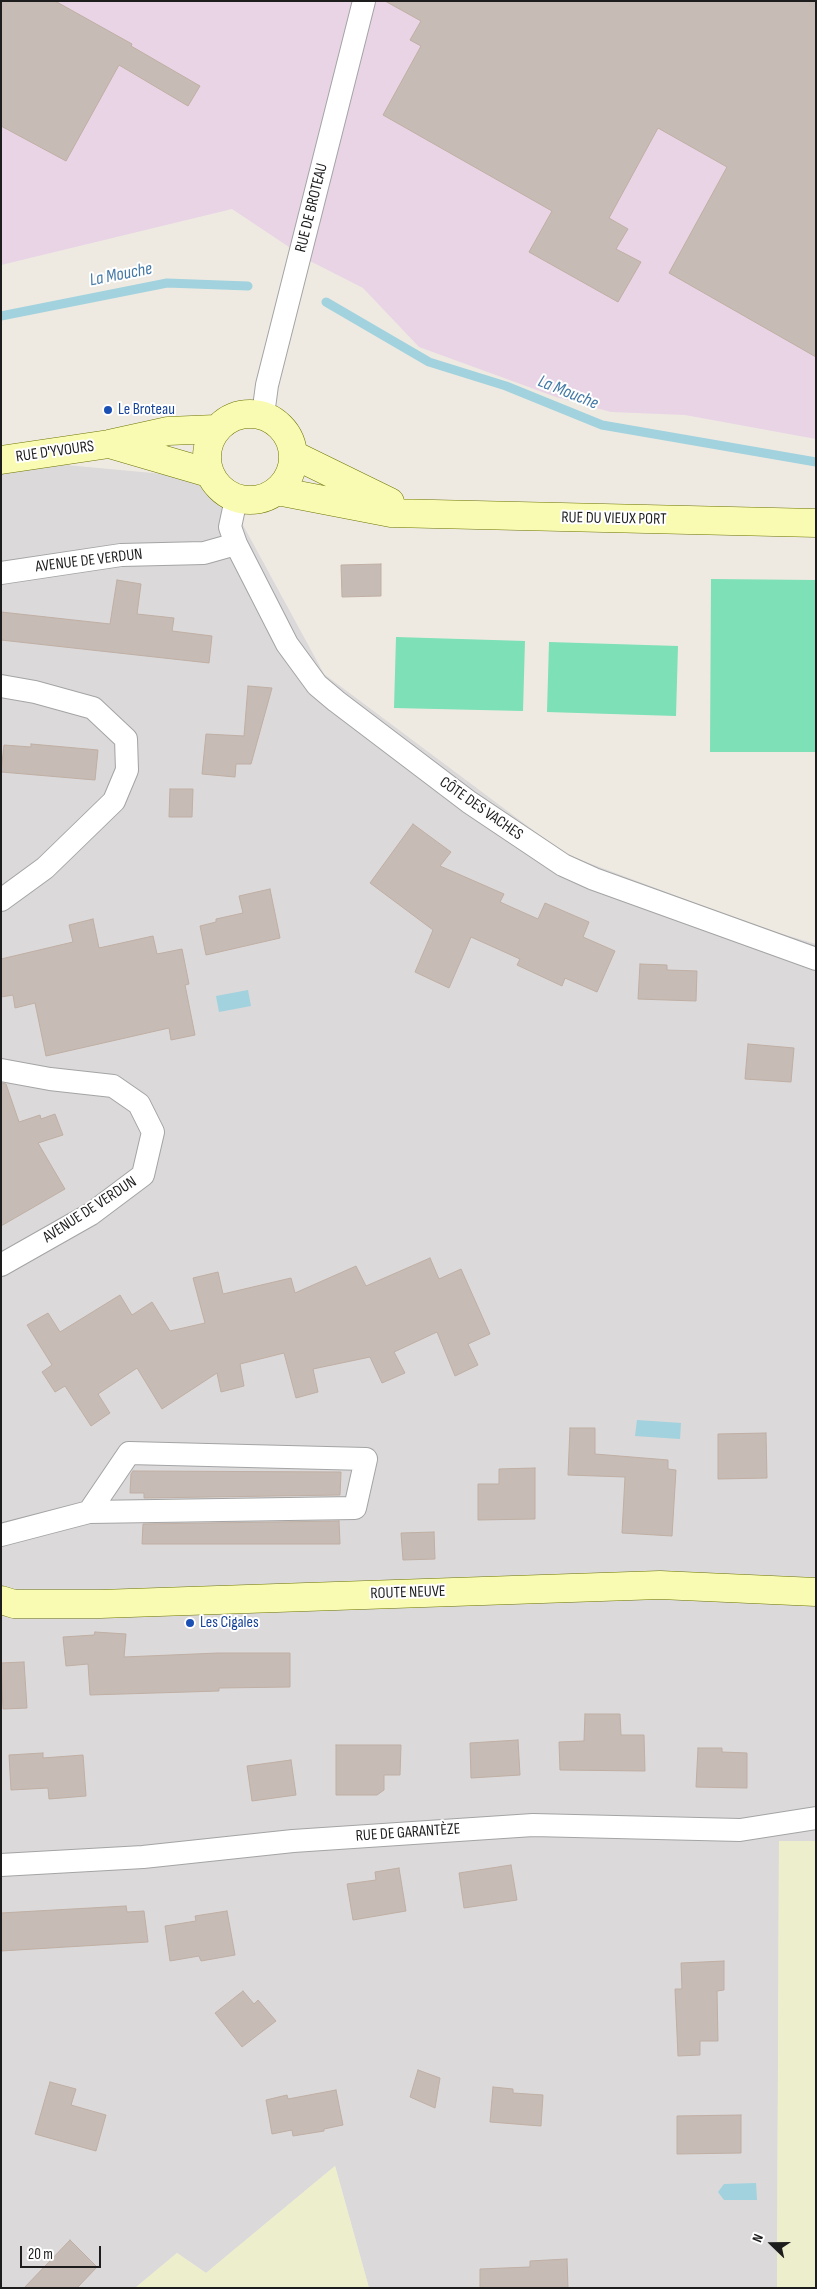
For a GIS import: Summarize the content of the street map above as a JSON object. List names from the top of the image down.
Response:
{
  "streets": {
    "main road": ["RUE D'YVOURS", "RUE DU VIEUX PORT", "ROUTE NEUVE"],
    "street": [
      "RUE DE BROTEAU",
      "AVENUE DE VERDUN",
      "CÔTE DES VACHES",
      "RUE DE GARANTÈZE"
    ]
  },
  "crossings": [
    ["RUE DE BROTEAU", "RUE D'YVOURS"],
    ["RUE DE BROTEAU", "CÔTE DES VACHES"],
    ["RUE D'YVOURS", "CÔTE DES VACHES"],
    ["AVENUE DE VERDUN", "CÔTE DES VACHES"]
  ],
  "water": ["La Mouche"],
  "places": ["Le Broteau", "Les Cigales"],
  "scale_bar": "20 m",
  "north": "left"
}
